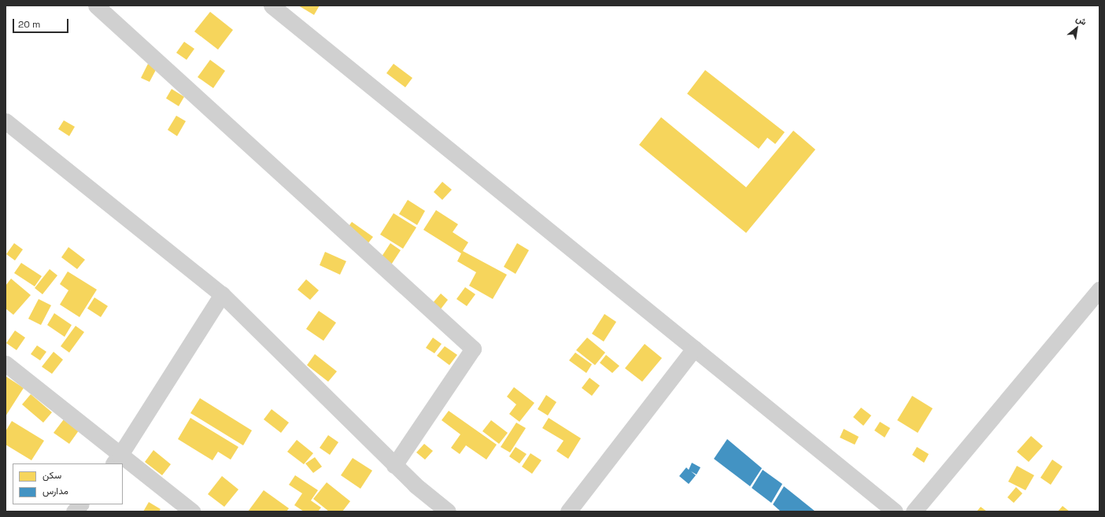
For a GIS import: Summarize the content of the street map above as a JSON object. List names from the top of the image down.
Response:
{
  "legend": ["سكن", "مدارس"],
  "scale_bar": "20 m",
  "north": "top right"
}
